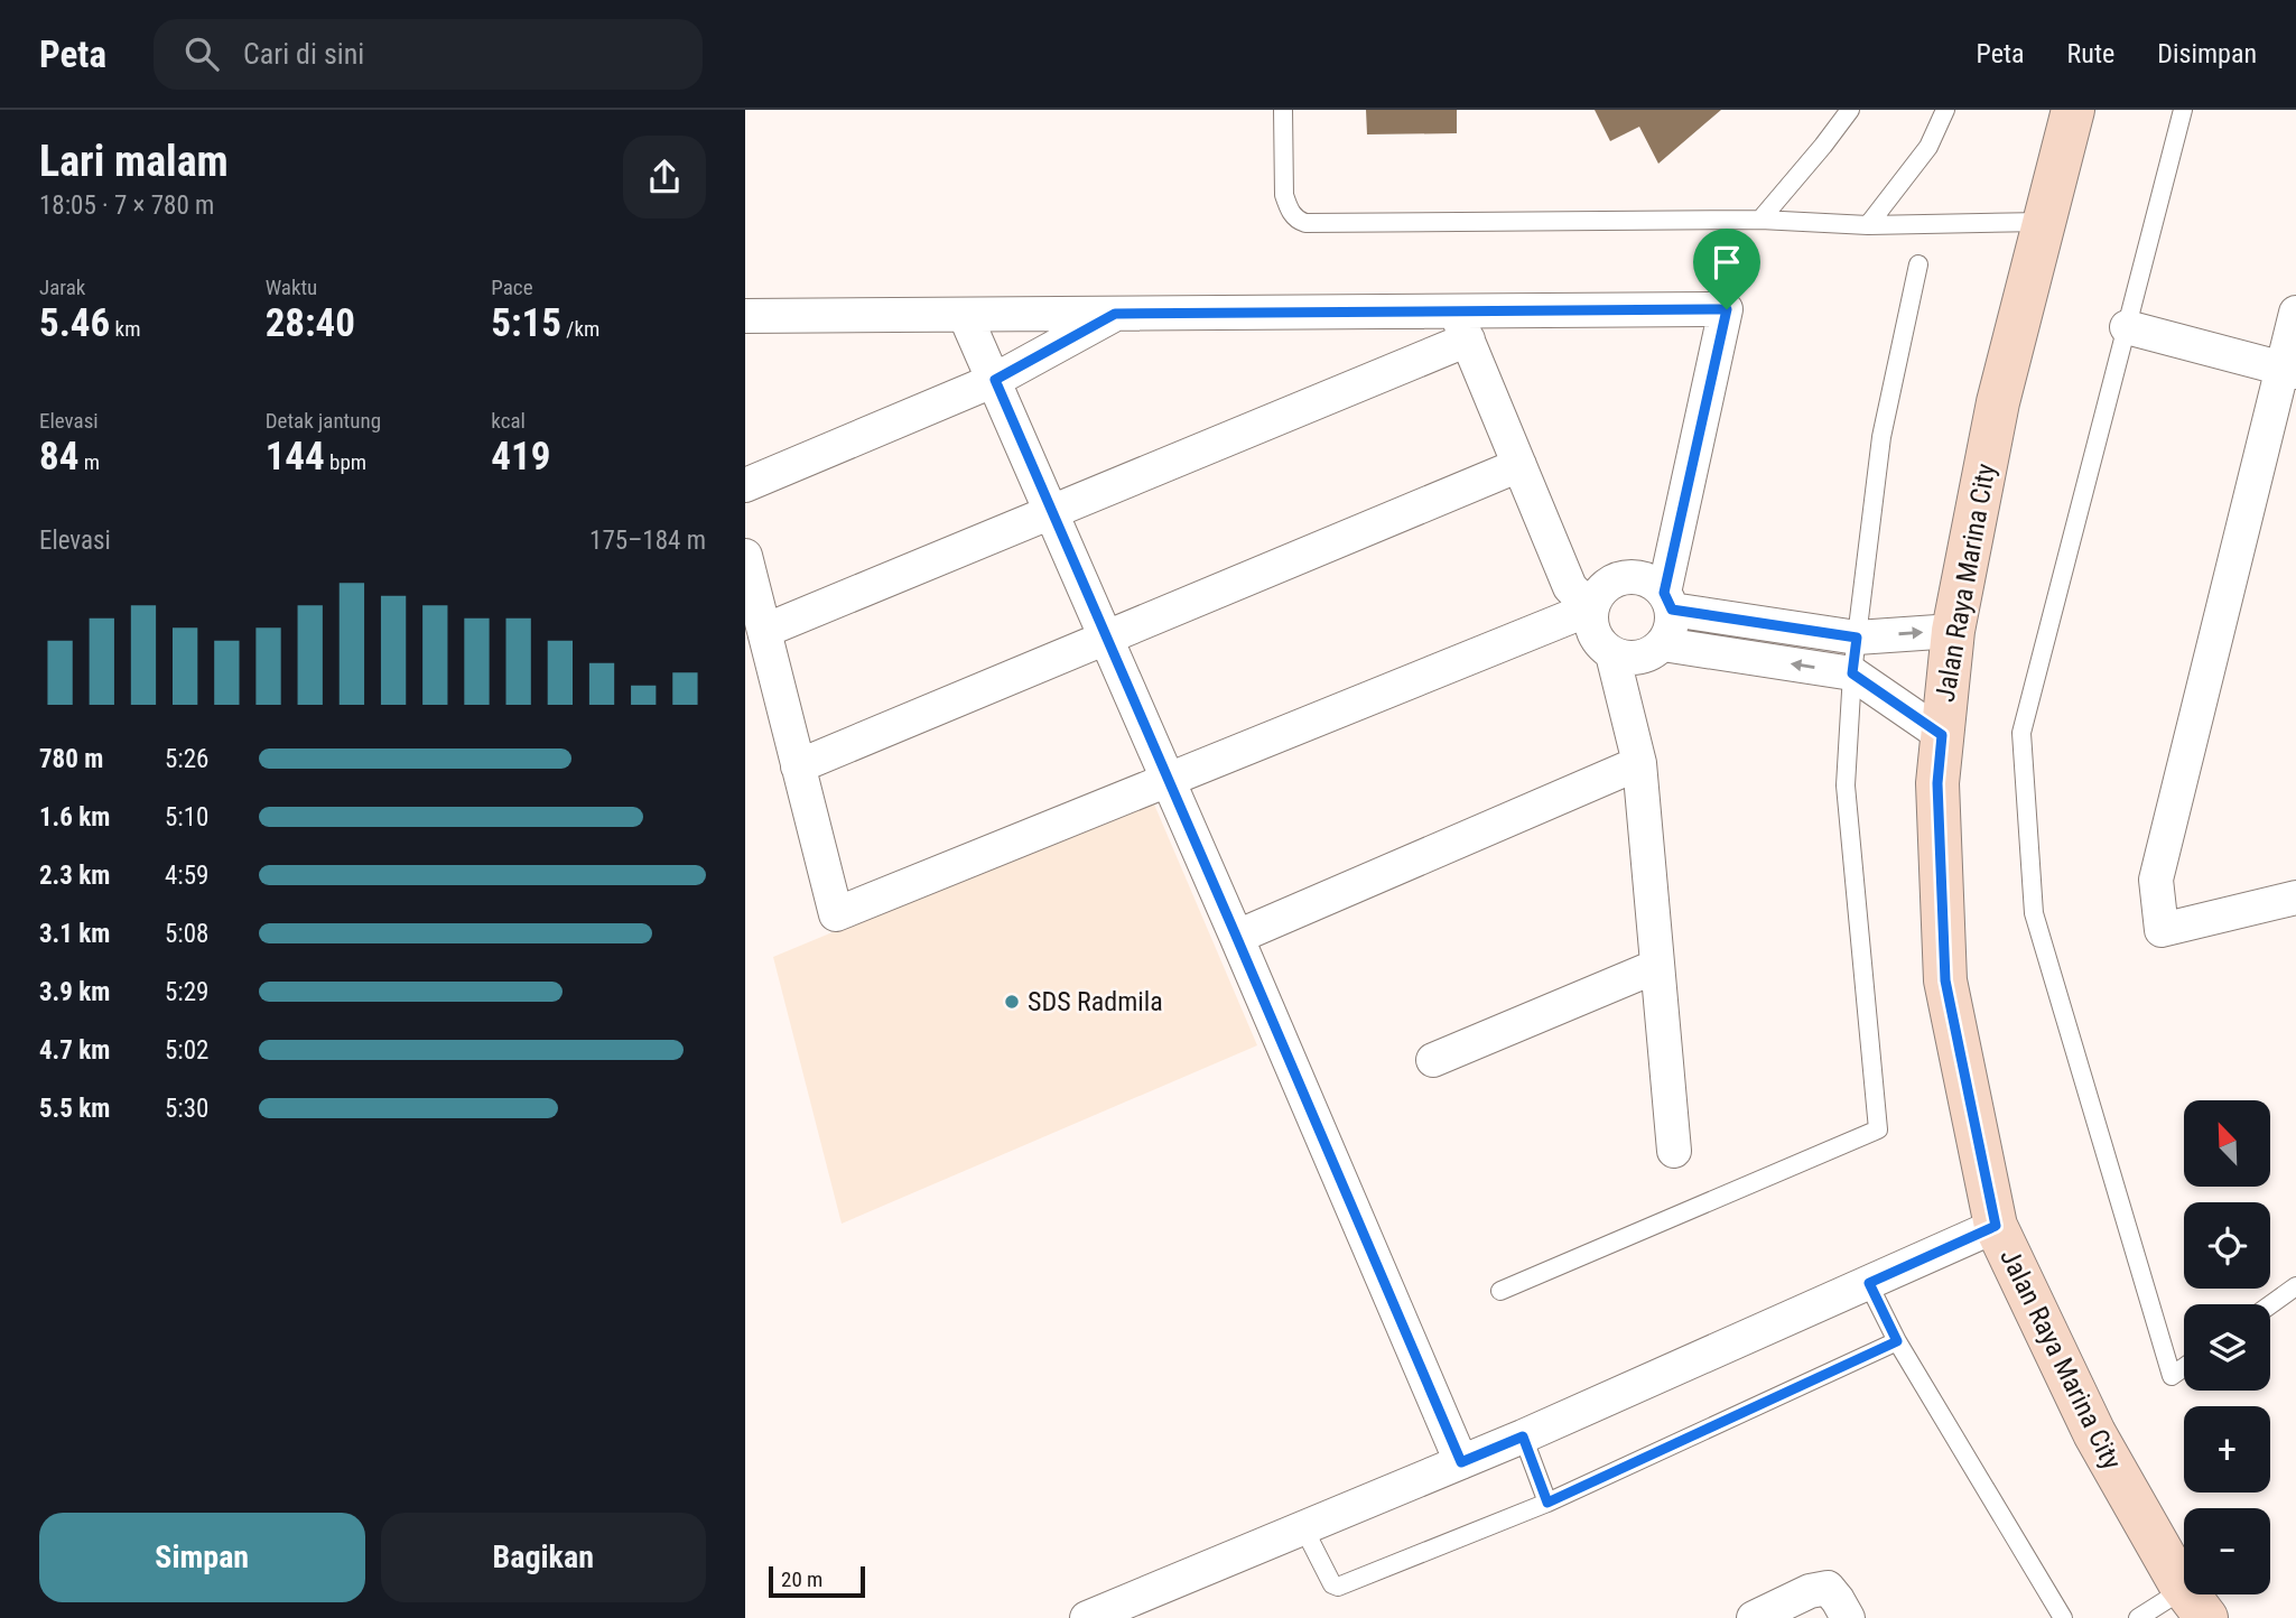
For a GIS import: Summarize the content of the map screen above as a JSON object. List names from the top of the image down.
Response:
{
  "streets": {
    "main road": ["Jalan Raya Marina City"]
  },
  "places": ["SDS Radmila"],
  "scale_bar": "20 m",
  "north": "top left",
  "page": {
    "header": "Peta",
    "search": "Cari di sini",
    "nav": ["Peta", "Rute", "Disimpan"],
    "heading": ["Lari malam", "18:05 · 7 × 780 m"],
    "stats": [
      ["Jarak", "5.46 km"],
      ["Waktu", "28:40"],
      ["Pace", "5:15 /km"],
      ["Elevasi", "84 m"],
      ["Detak jantung", "144 bpm"],
      ["kcal", "419"]
    ],
    "chart": ["Elevasi", "175–184 m"],
    "list": [
      {
        "name": "780 m",
        "note": "5:26"
      },
      {
        "name": "1.6 km",
        "note": "5:10"
      },
      {
        "name": "2.3 km",
        "note": "4:59"
      },
      {
        "name": "3.1 km",
        "note": "5:08"
      },
      {
        "name": "3.9 km",
        "note": "5:29"
      },
      {
        "name": "4.7 km",
        "note": "5:02"
      },
      {
        "name": "5.5 km",
        "note": "5:30"
      }
    ],
    "map_buttons": ["+", "−"],
    "buttons": ["Simpan", "Bagikan"],
    "scale": "20 m"
  }
}
